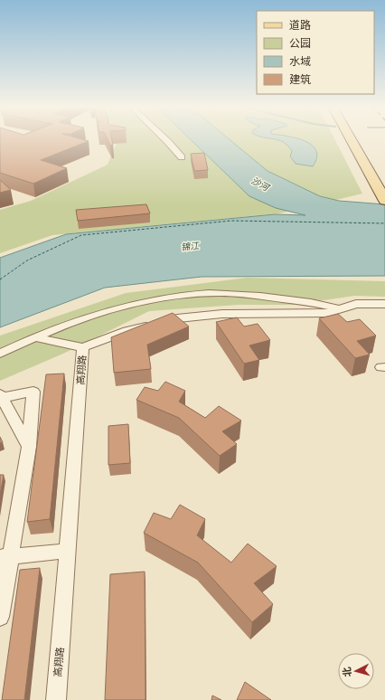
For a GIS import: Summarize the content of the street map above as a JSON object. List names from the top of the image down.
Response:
{
  "streets": {
    "street": ["高翔路"]
  },
  "water": ["沙河", "锦江"],
  "legend": [
    "道路",
    "公园",
    "水域",
    "建筑"
  ],
  "north": "left"
}
